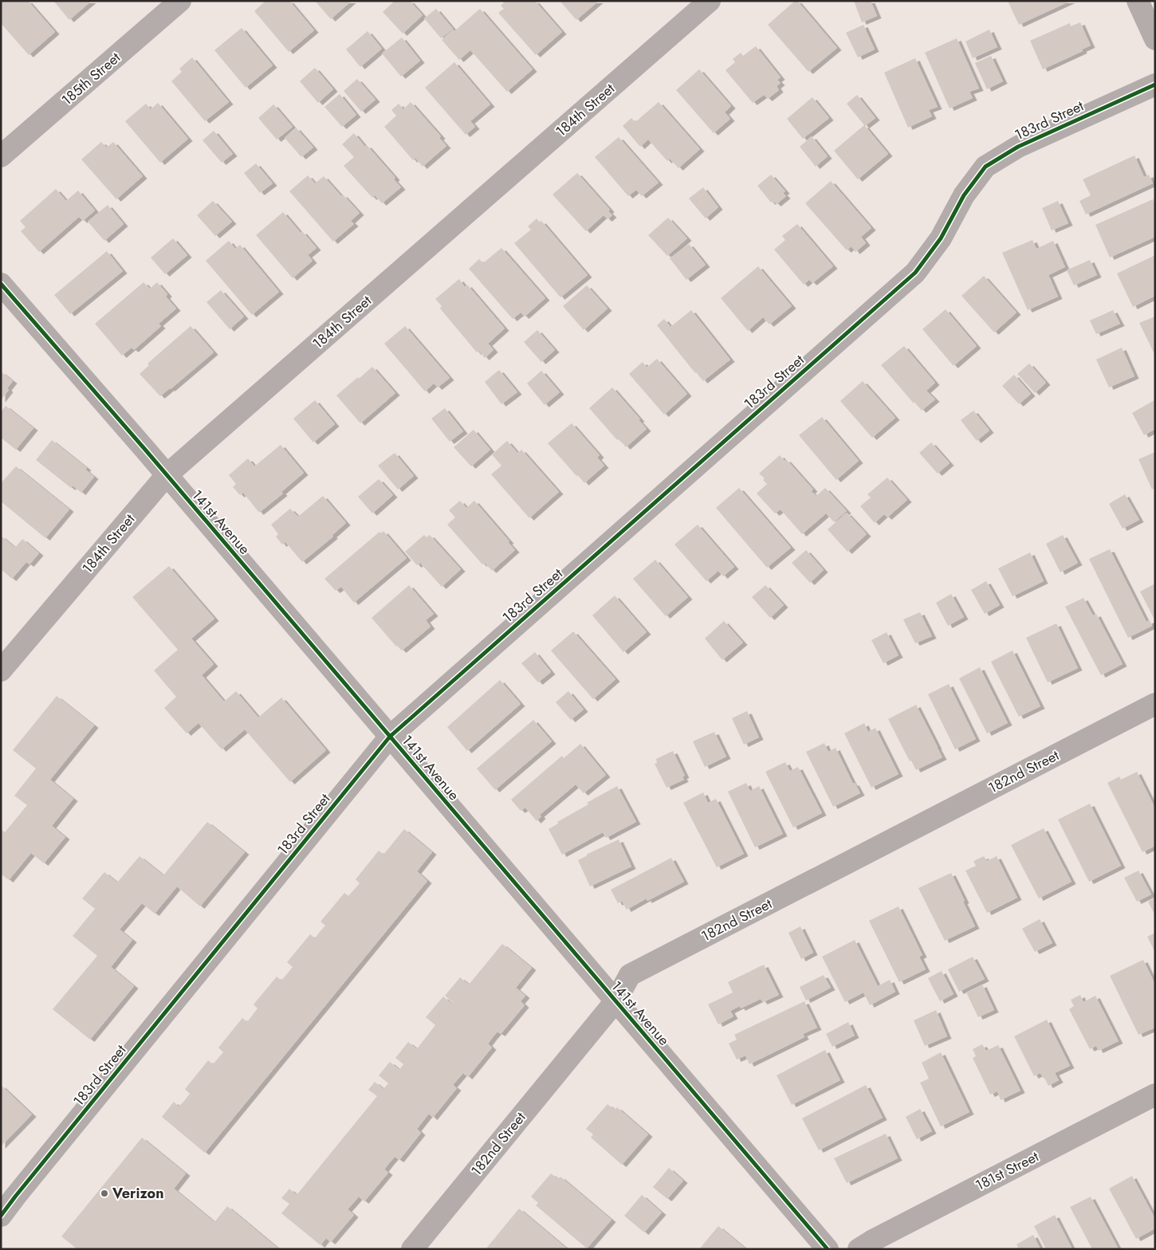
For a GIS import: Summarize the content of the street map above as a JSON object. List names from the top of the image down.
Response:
{
  "streets": {
    "street": [
      "185th Street",
      "184th Street",
      "183rd Street",
      "141st Avenue",
      "182nd Street",
      "181st Street"
    ]
  },
  "crossings": [
    ["184th Street", "141st Avenue"],
    ["183rd Street", "141st Avenue"],
    ["141st Avenue", "182nd Street"]
  ],
  "places": ["Verizon"]
}
